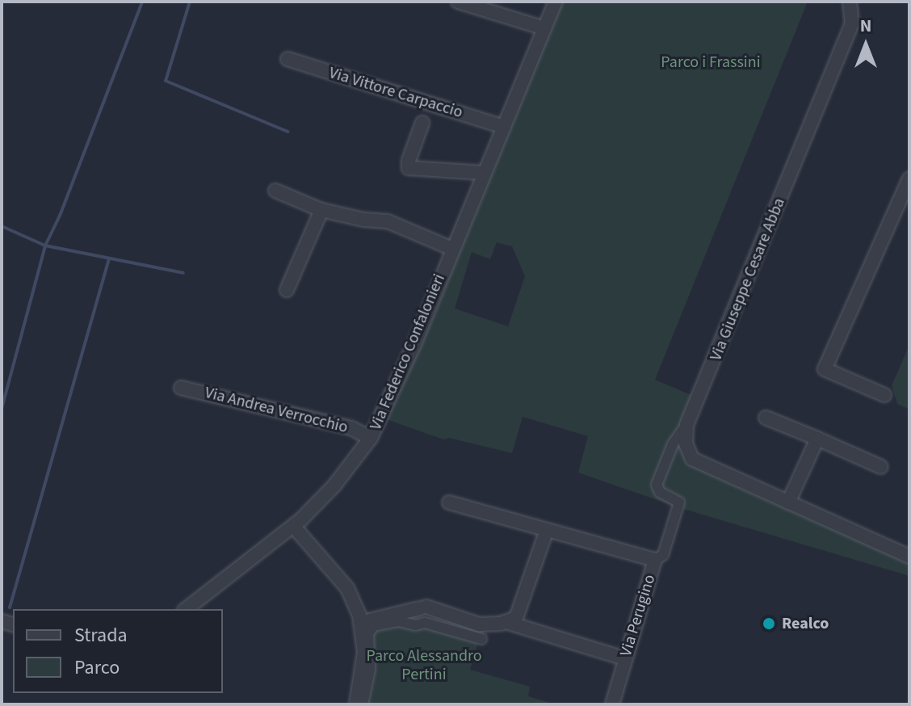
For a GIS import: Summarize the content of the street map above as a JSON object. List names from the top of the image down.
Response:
{
  "streets": {
    "street": [
      "Via Vittore Carpaccio",
      "Via Giuseppe Cesare Abba",
      "Via Federico Confalonieri",
      "Via Andrea Verrocchio",
      "Via Perugino"
    ]
  },
  "crossings": [
    ["Via Vittore Carpaccio", "Via Federico Confalonieri"],
    ["Via Federico Confalonieri", "Via Andrea Verrocchio"]
  ],
  "parks": ["Parco i Frassini", "Parco Alessandro Pertini"],
  "places": ["Realco"],
  "legend": ["Strada", "Parco"],
  "north": "top"
}
